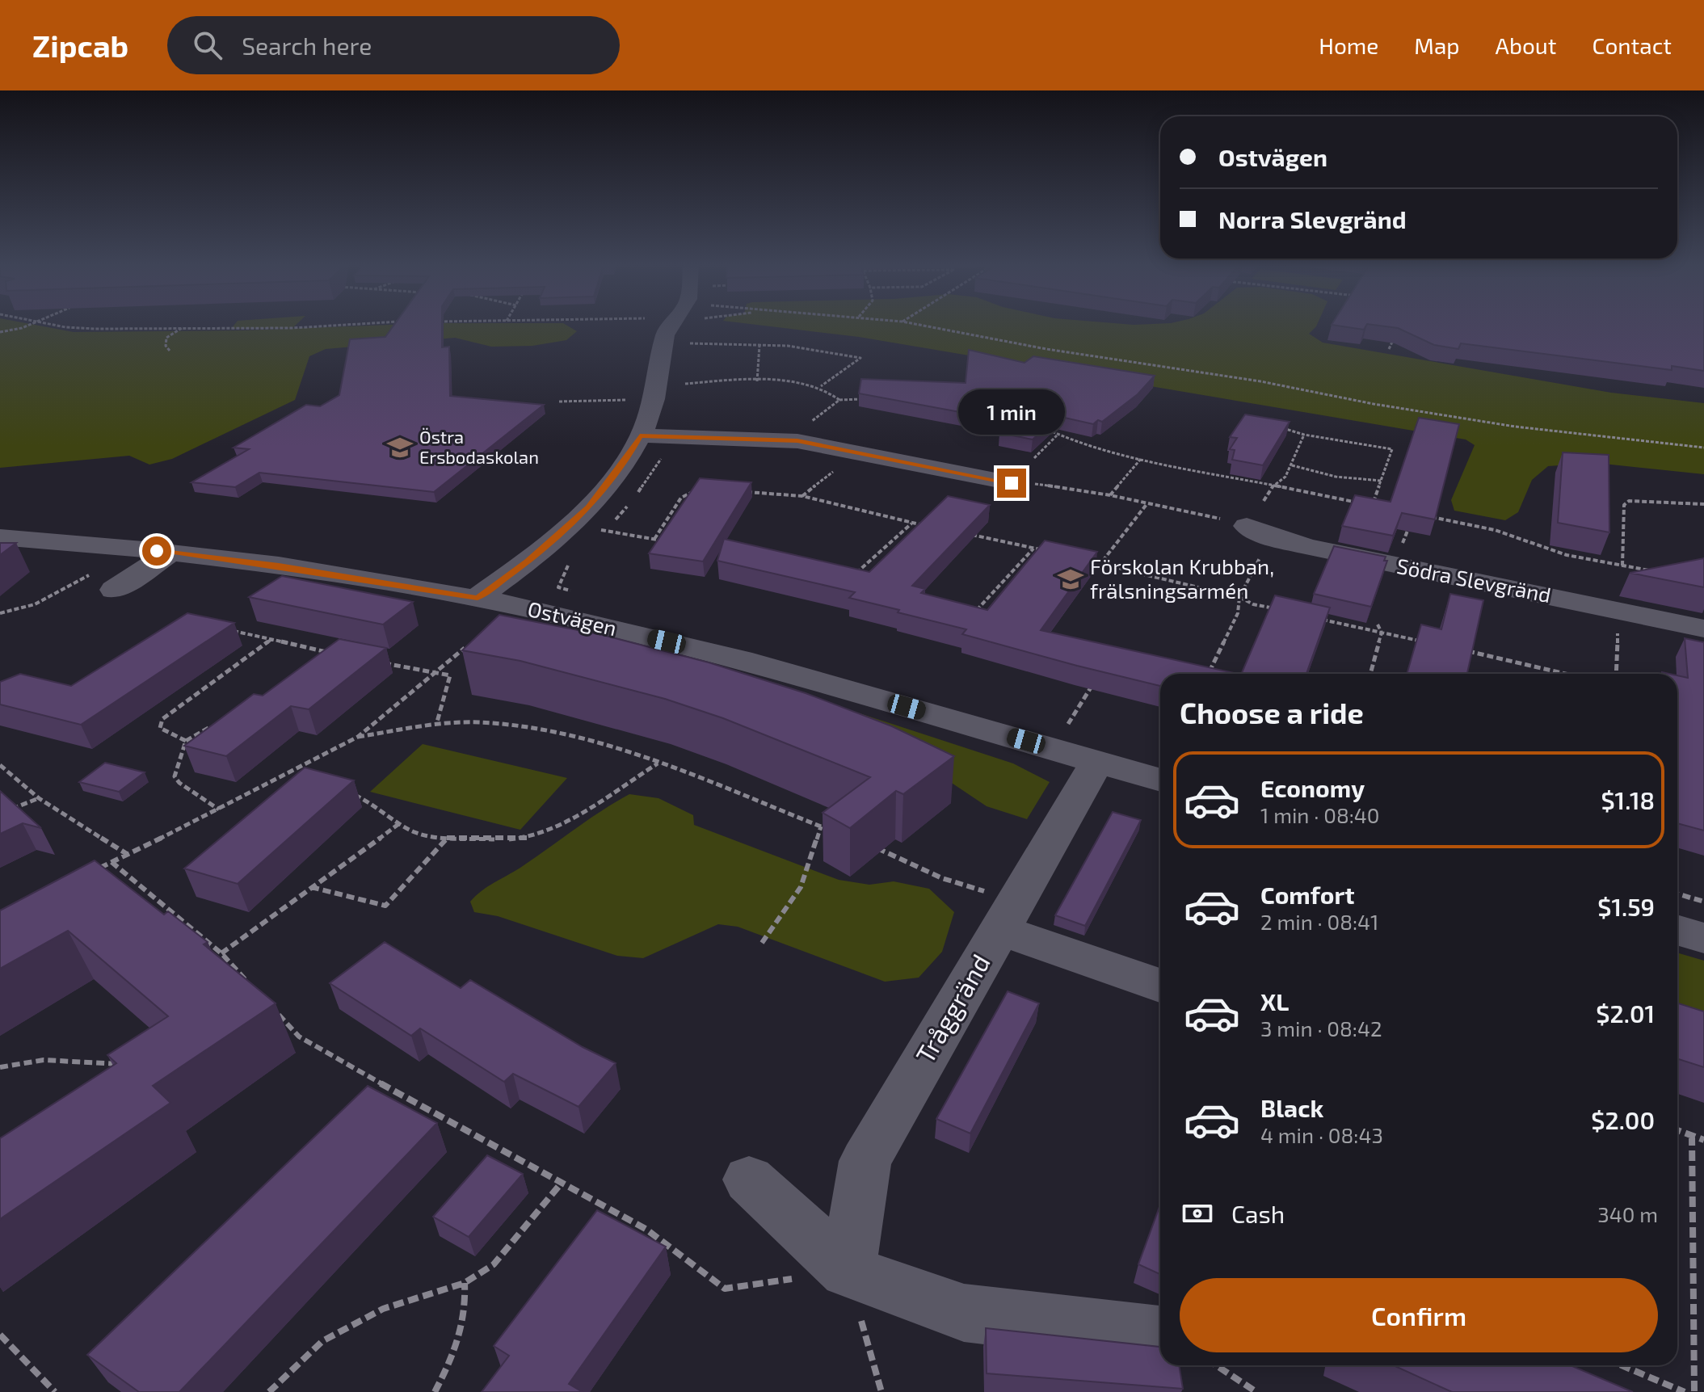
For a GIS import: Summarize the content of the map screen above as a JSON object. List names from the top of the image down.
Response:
{
  "streets": {
    "street": ["Södra Slevgränd", "Ostvägen", "Tråggränd"]
  },
  "crossings": [
    ["Ostvägen", "Tråggränd"]
  ],
  "places": {
    "school or university": ["Östra Ersbodaskolan", "Förskolan Krubban, frälsningsarmén"]
  },
  "page": {
    "header": "Zipcab",
    "search": "Search here",
    "nav": [
      "Home",
      "Map",
      "About",
      "Contact"
    ],
    "banner": ["Ostvägen", "Norra Slevgränd"],
    "bubble": "1 min",
    "heading": "Choose a ride",
    "list": [
      {
        "name": "Economy",
        "note": "1 min · 08:40",
        "value": "$1.18"
      },
      {
        "name": "Comfort",
        "note": "2 min · 08:41",
        "value": "$1.59"
      },
      {
        "name": "XL",
        "note": "3 min · 08:42",
        "value": "$2.01"
      },
      {
        "name": "Black",
        "note": "4 min · 08:43",
        "value": "$2.00"
      }
    ],
    "pay": ["Cash", "340 m"],
    "buttons": "Confirm"
  }
}
